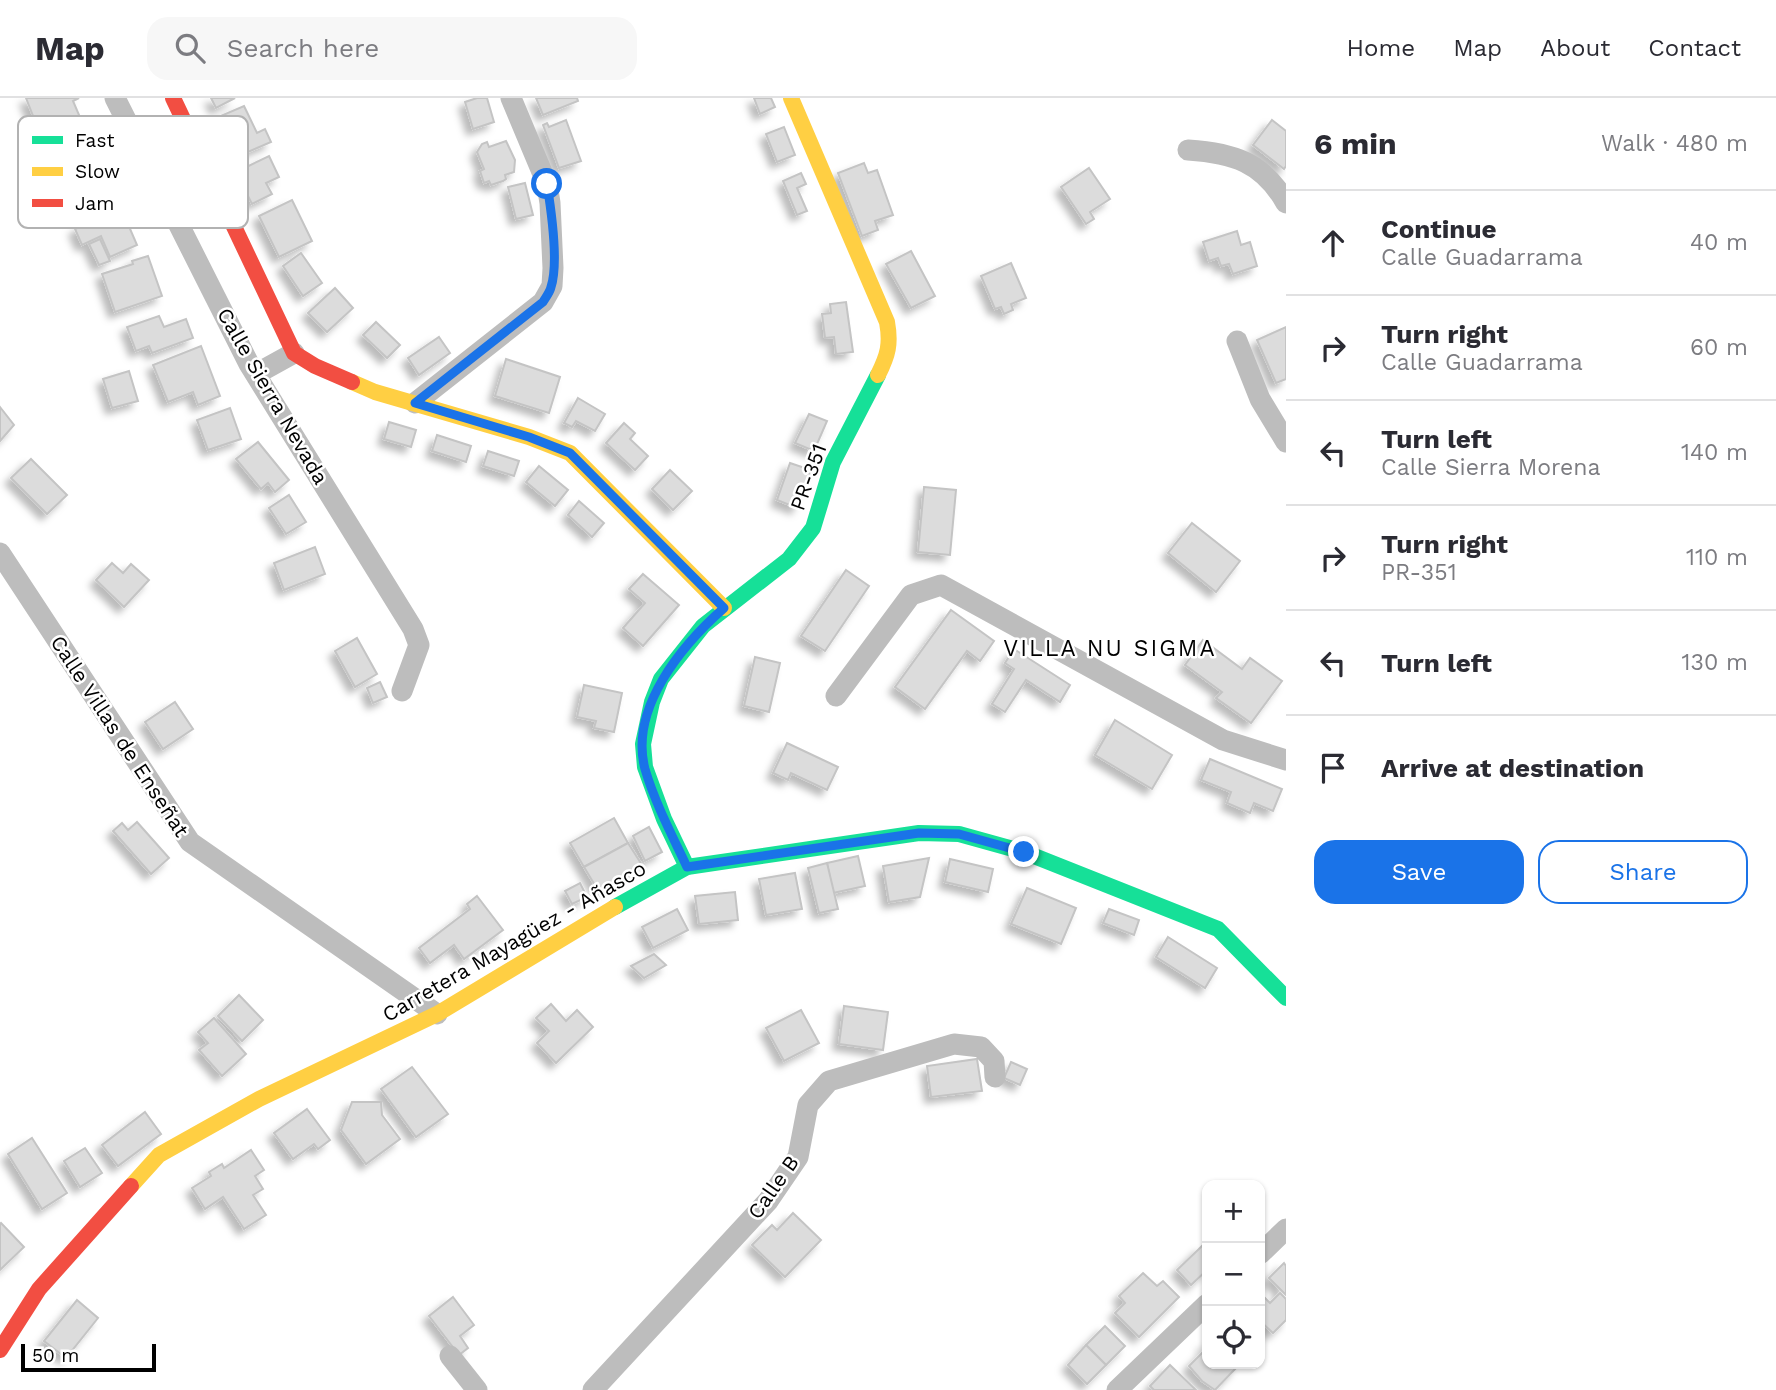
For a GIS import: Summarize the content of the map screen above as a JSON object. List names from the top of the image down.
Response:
{
  "streets": {
    "street": [
      "Calle Sierra Nevada",
      "PR-351",
      "Calle Villas de Enseñat",
      "Carretera Mayagüez - Añasco",
      "Calle B"
    ]
  },
  "crossings": [
    ["PR-351", "Carretera Mayagüez - Añasco"],
    ["Calle Villas de Enseñat", "Carretera Mayagüez - Añasco"]
  ],
  "districts": ["VILLA NU SIGMA"],
  "legend": ["Fast", "Slow", "Jam"],
  "scale_bar": "50 m",
  "page": {
    "header": "Map",
    "search": "Search here",
    "nav": [
      "Home",
      "Map",
      "About",
      "Contact"
    ],
    "heading": ["6 min", "Walk · 480 m"],
    "list": [
      ["Continue", "Calle Guadarrama", "40 m"],
      ["Turn right", "Calle Guadarrama", "60 m"],
      ["Turn left", "Calle Sierra Morena", "140 m"],
      ["Turn right", "PR-351", "110 m"],
      ["Turn left", "130 m"],
      "Arrive at destination"
    ],
    "buttons": ["Save", "Share"],
    "map_buttons": ["+", "−"],
    "scale": "50 m"
  }
}
